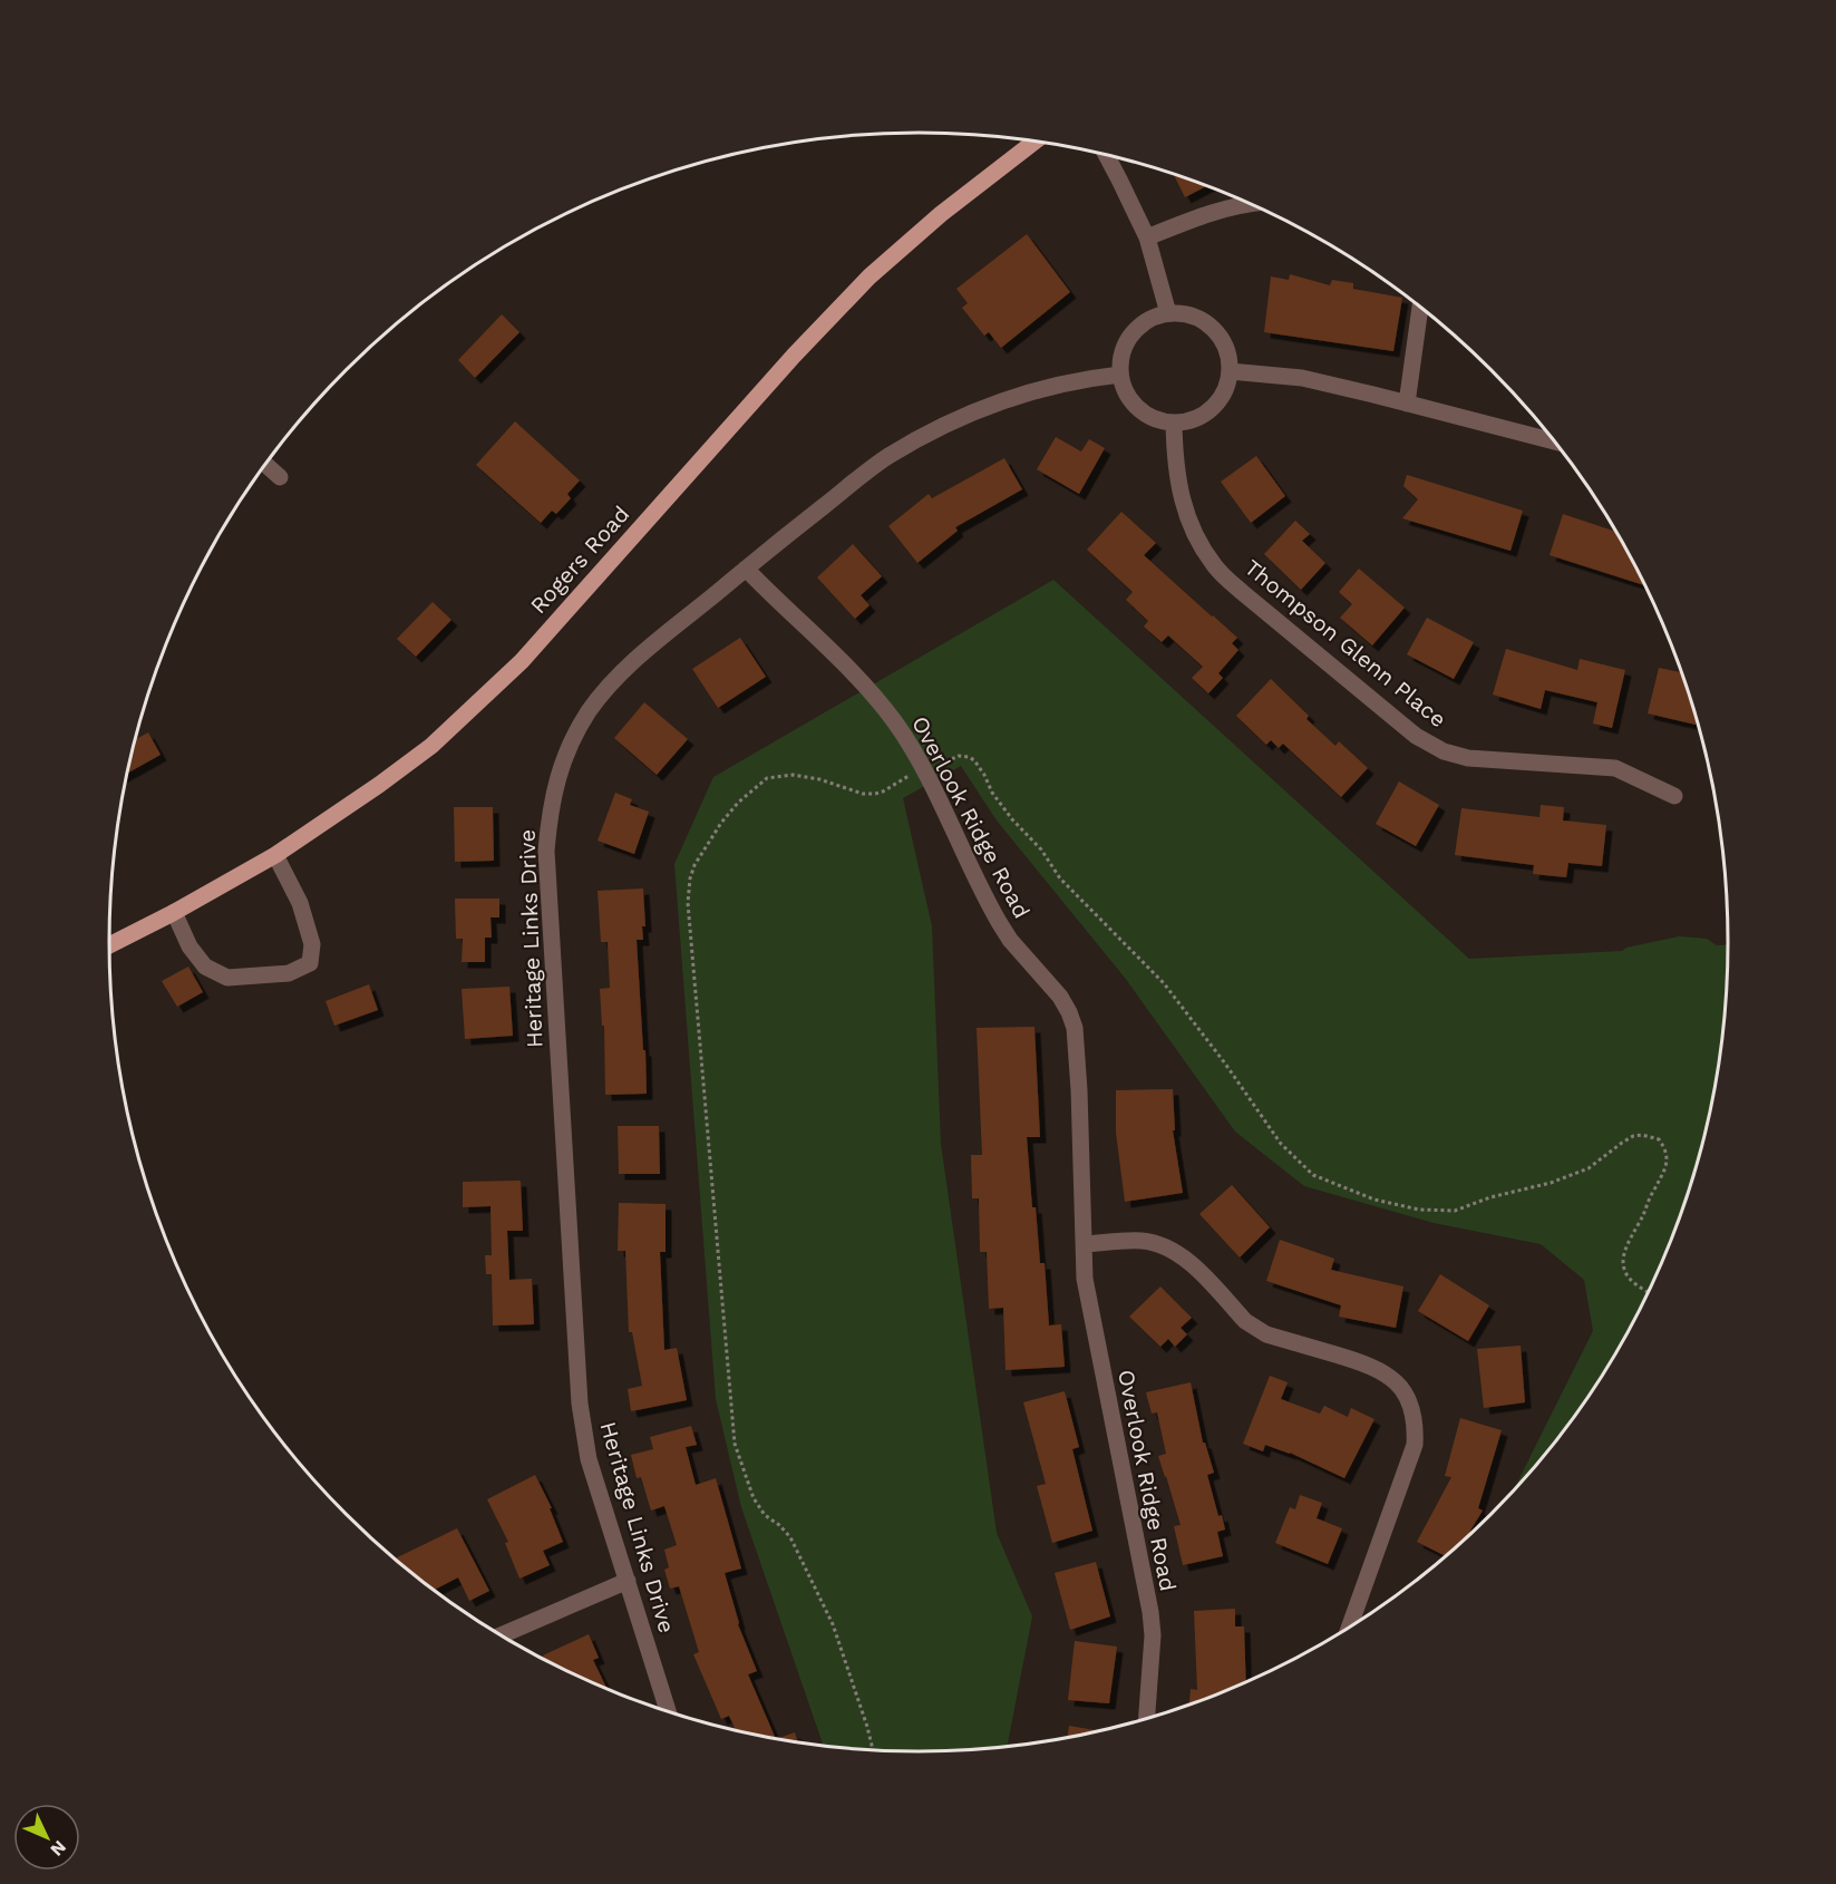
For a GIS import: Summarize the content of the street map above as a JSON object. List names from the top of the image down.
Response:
{
  "streets": {
    "main road": ["Rogers Road"],
    "street": ["Thompson Glenn Place", "Overlook Ridge Road", "Heritage Links Drive"]
  },
  "crossings": [
    ["Thompson Glenn Place", "Heritage Links Drive"],
    ["Overlook Ridge Road", "Heritage Links Drive"]
  ],
  "north": "bottom right"
}
